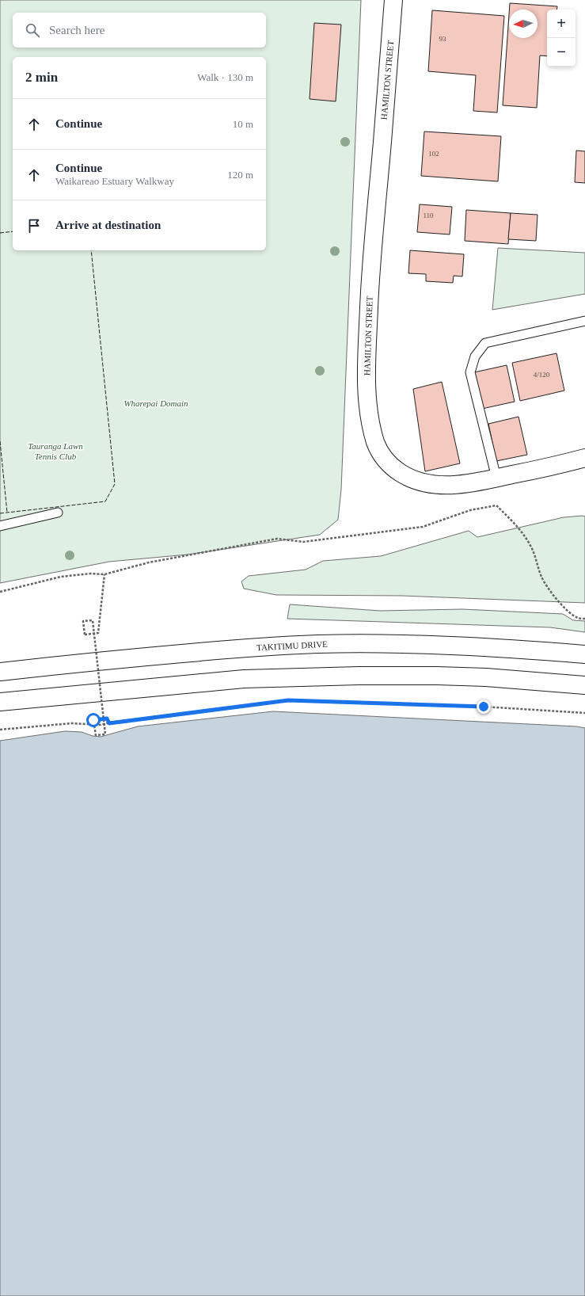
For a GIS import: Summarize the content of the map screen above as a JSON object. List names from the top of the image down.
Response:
{
  "streets": {
    "main road": ["HAMILTON STREET", "TAKITIMU DRIVE"]
  },
  "parks": ["Wharepai Domain", "Tauranga Lawn Tennis Club"],
  "house_numbers": [
    "93",
    "102",
    "110",
    "4/120"
  ],
  "north": "left",
  "page": {
    "map_buttons": ["+", "−"],
    "search": "Search here",
    "heading": ["2 min", "Walk · 130 m"],
    "list": [
      ["Continue", "10 m"],
      ["Continue", "Waikareao Estuary Walkway", "120 m"],
      "Arrive at destination"
    ]
  }
}
